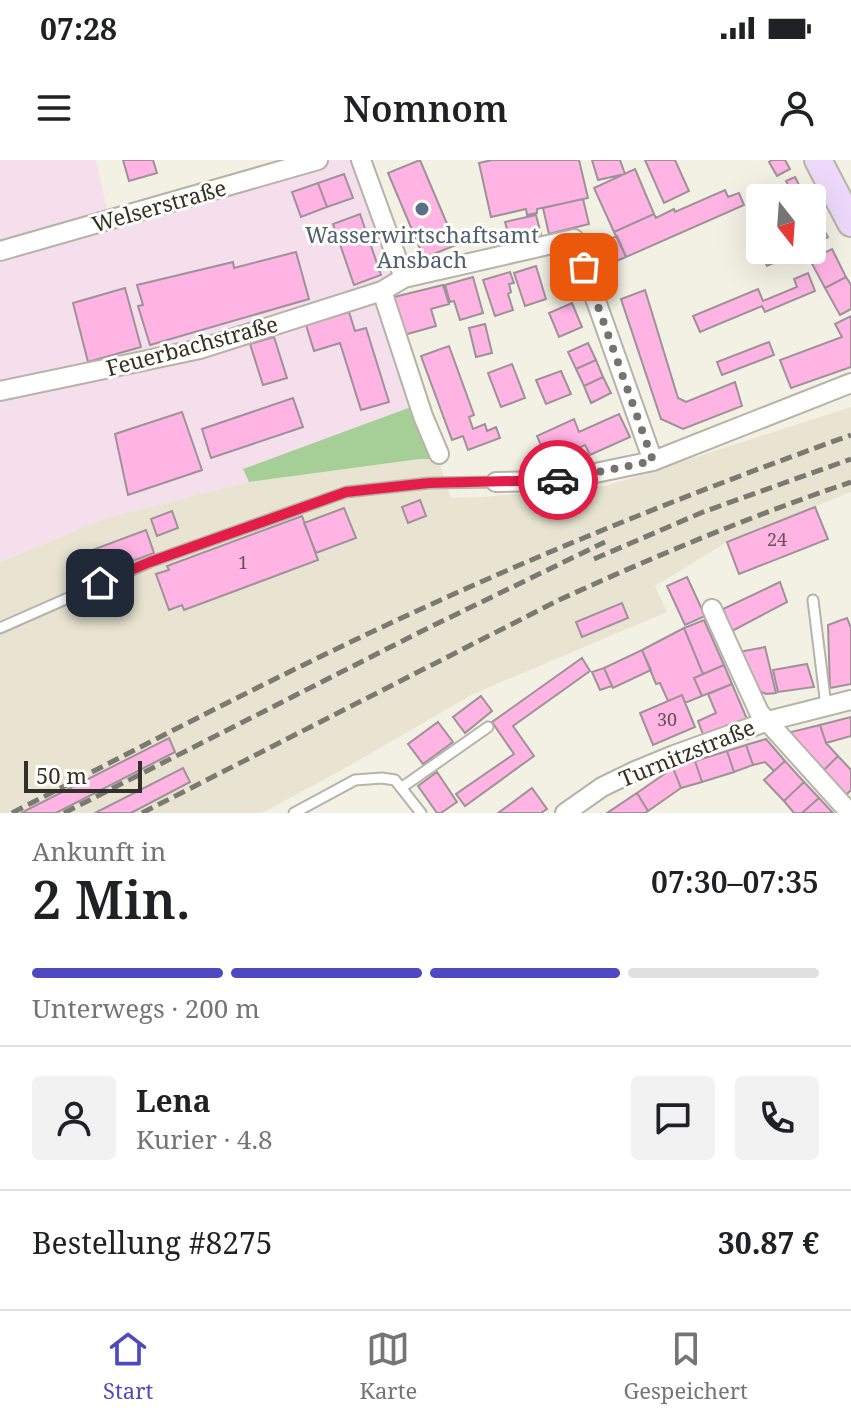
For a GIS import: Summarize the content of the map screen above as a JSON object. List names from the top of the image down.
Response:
{
  "streets": {
    "street": ["Welserstraße", "Feuerbachstraße", "Turnitzstraße"]
  },
  "places": ["Wasserwirtschaftsamt Ansbach"],
  "house_numbers": ["24", "1", "30"],
  "scale_bar": "50 m",
  "north": "bottom",
  "page": {
    "status": "07:28",
    "header": "Nomnom",
    "scale": "50 m",
    "heading": ["2 Min.", "Ankunft in", "07:30–07:35"],
    "panel": [
      "Lena",
      "Kurier · 4.8",
      "Bestellung #8275",
      "30.87 €"
    ],
    "bar": "Unterwegs · 200 m",
    "tabs": ["Start", "Karte", "Gespeichert"]
  }
}
